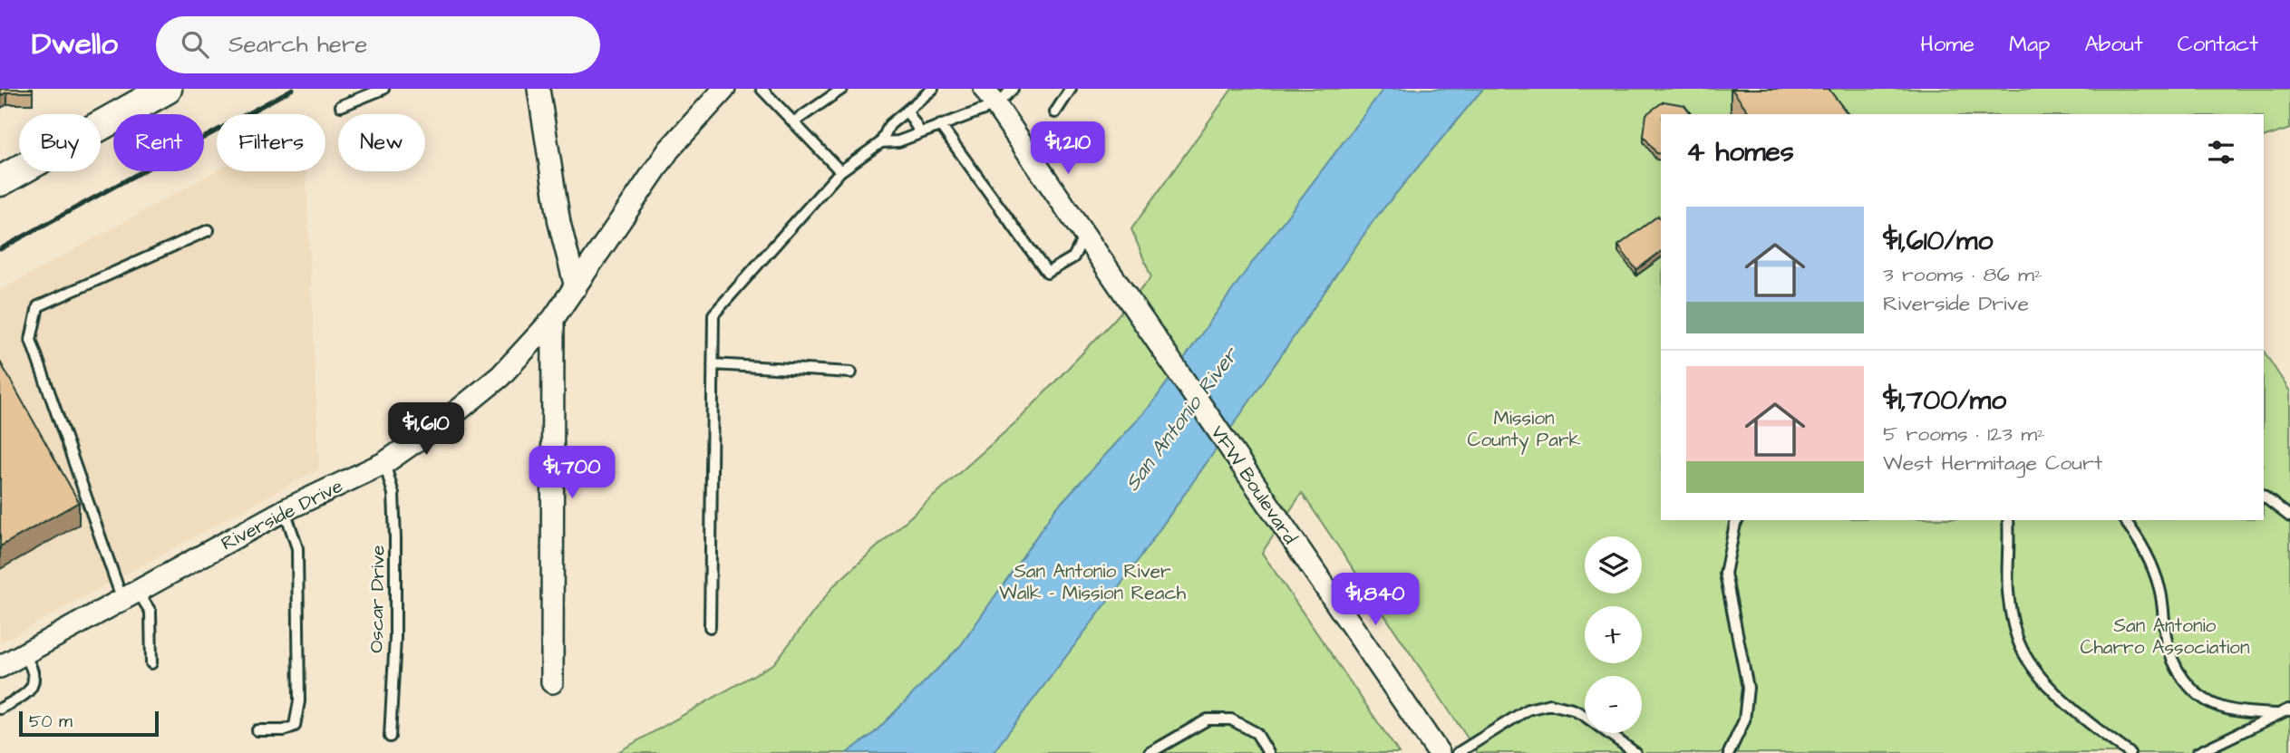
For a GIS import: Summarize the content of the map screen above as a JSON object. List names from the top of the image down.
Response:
{
  "streets": {
    "street": ["VFW Boulevard", "Riverside Drive"],
    "lane": ["Oscar Drive"]
  },
  "crossings": [
    ["Riverside Drive", "Oscar Drive"]
  ],
  "water": ["San Antonio River"],
  "parks": ["Mission County Park", "San Antonio River Walk - Mission Reach", "San Antonio Charro Association"],
  "scale_bar": "50 m",
  "page": {
    "header": "Dwello",
    "search": "Search here",
    "nav": [
      "Home",
      "Map",
      "About",
      "Contact"
    ],
    "chip": [
      "Buy",
      "Rent",
      "Filters",
      "New"
    ],
    "heading": "4 homes",
    "price": [
      "$1,210",
      "$1,610",
      "$1,700",
      "$1,840"
    ],
    "list": [
      {
        "name": "$1,610/mo",
        "note": "3 rooms · 86 m² · Riverside Drive"
      },
      {
        "name": "$1,700/mo",
        "note": "5 rooms · 123 m² · West Hermitage Court"
      }
    ],
    "map_buttons": ["+", "−"],
    "scale": "50 m"
  }
}
